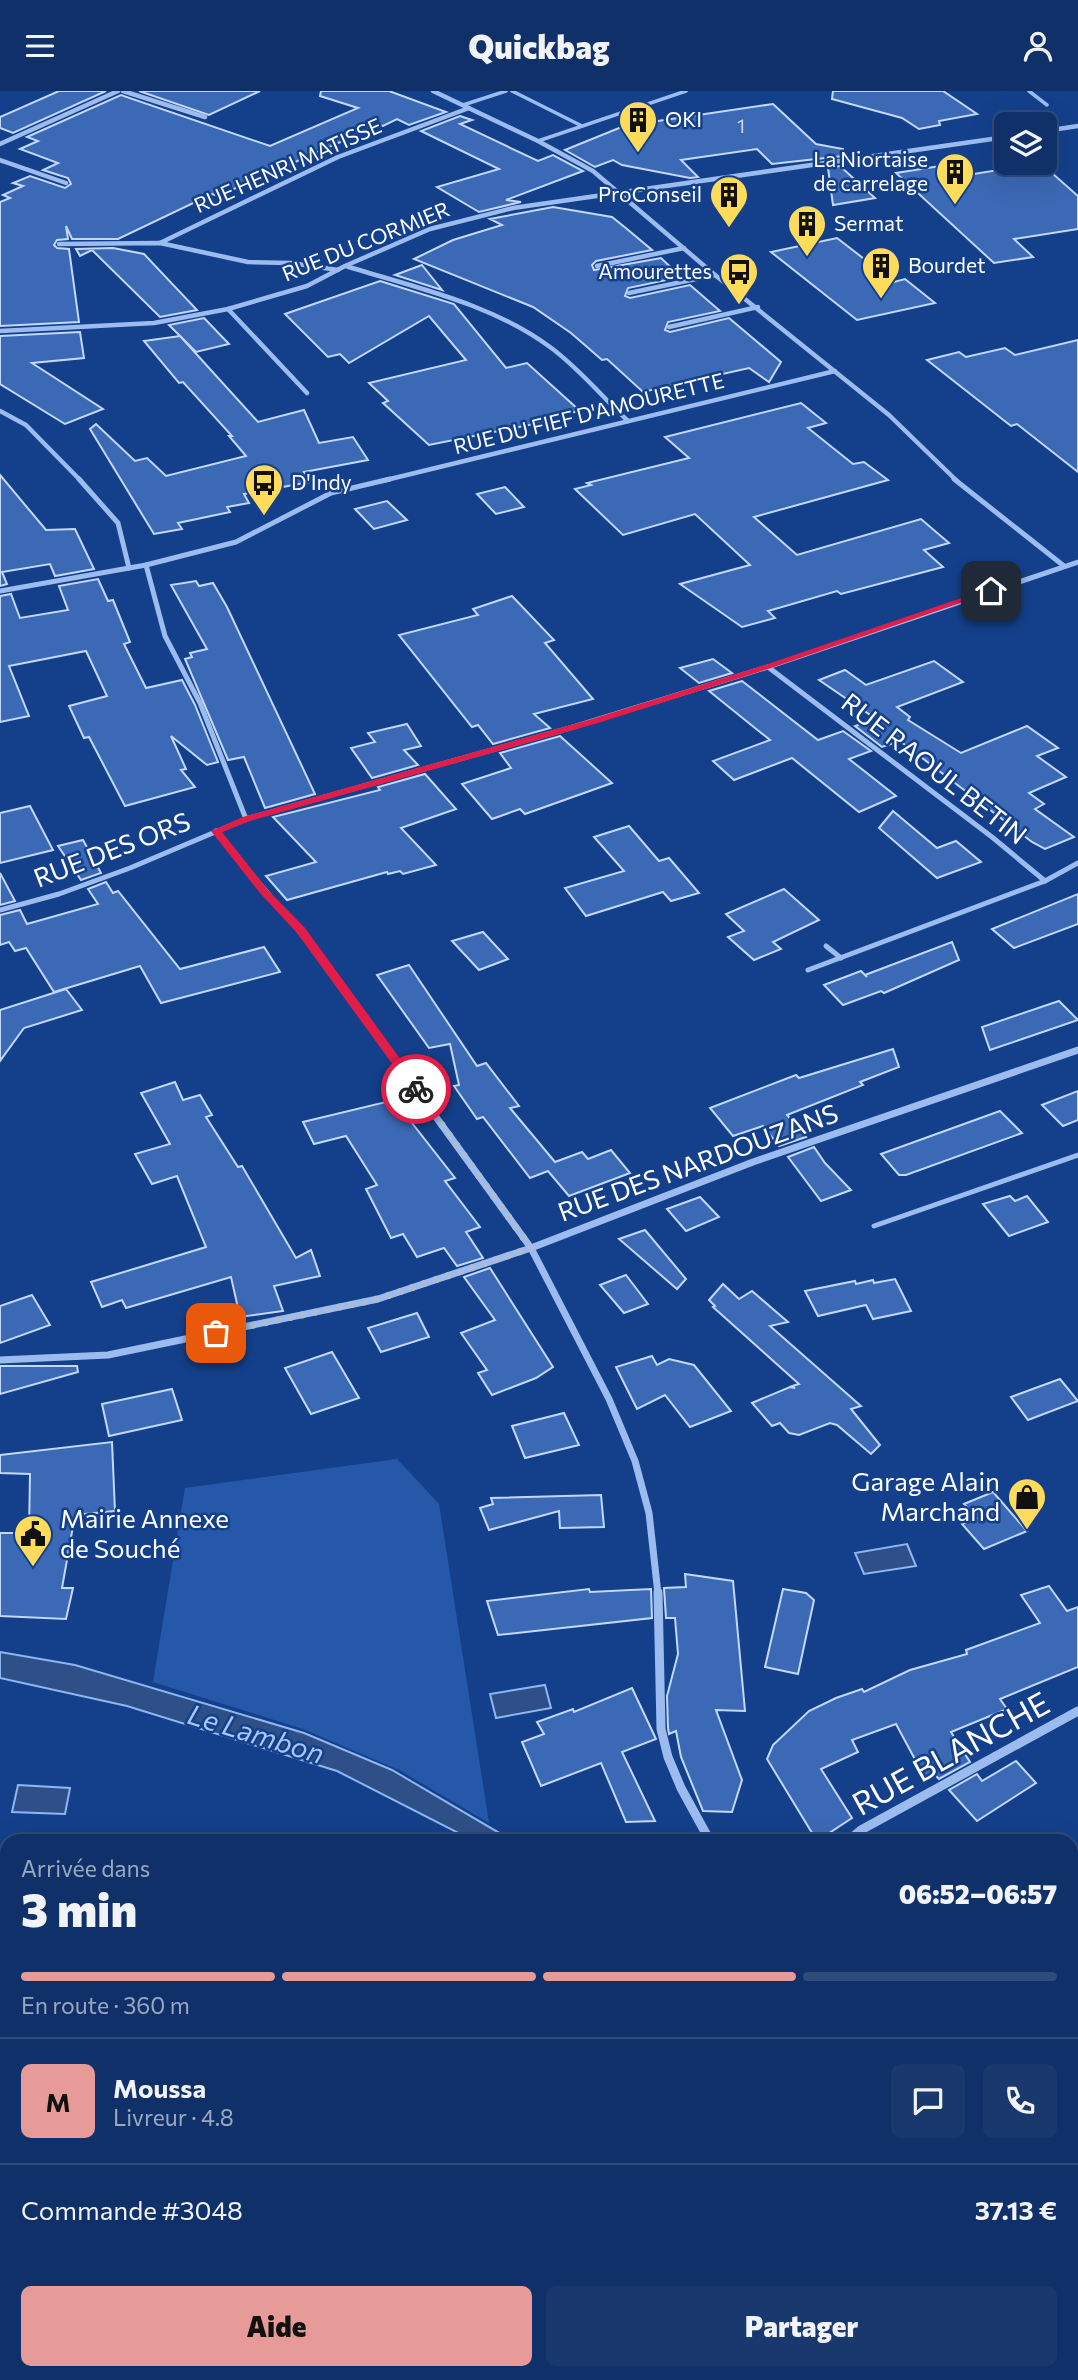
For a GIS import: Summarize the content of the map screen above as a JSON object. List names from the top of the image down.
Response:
{
  "streets": {
    "street": [
      "RUE HENRI MATISSE",
      "RUE DU CORMIER",
      "RUE DU FIEF D'AMOURETTE",
      "RUE RAOUL BETIN",
      "RUE DES ORS",
      "RUE DES NARDOUZANS",
      "RUE BLANCHE"
    ]
  },
  "crossings": [
    ["RUE RAOUL BETIN", "RUE DES ORS"]
  ],
  "water": ["Le Lambon"],
  "places": {
    "building": [
      "OKI",
      "La Niortaise de carrelage",
      "ProConseil",
      "Sermat",
      "Bourdet"
    ],
    "bus stop": ["Amourettes", "D'Indy"],
    "shop": ["Garage Alain Marchand"],
    "public building": ["Mairie Annexe de Souché"]
  },
  "house_numbers": ["1"],
  "page": {
    "header": "Quickbag",
    "heading": ["3 min", "Arrivée dans", "06:52–06:57"],
    "panel": [
      "Moussa",
      "Livreur · 4.8",
      "Commande #3048",
      "37.13 €"
    ],
    "bar": "En route · 360 m",
    "round": "M",
    "buttons": ["Aide", "Partager"]
  }
}
